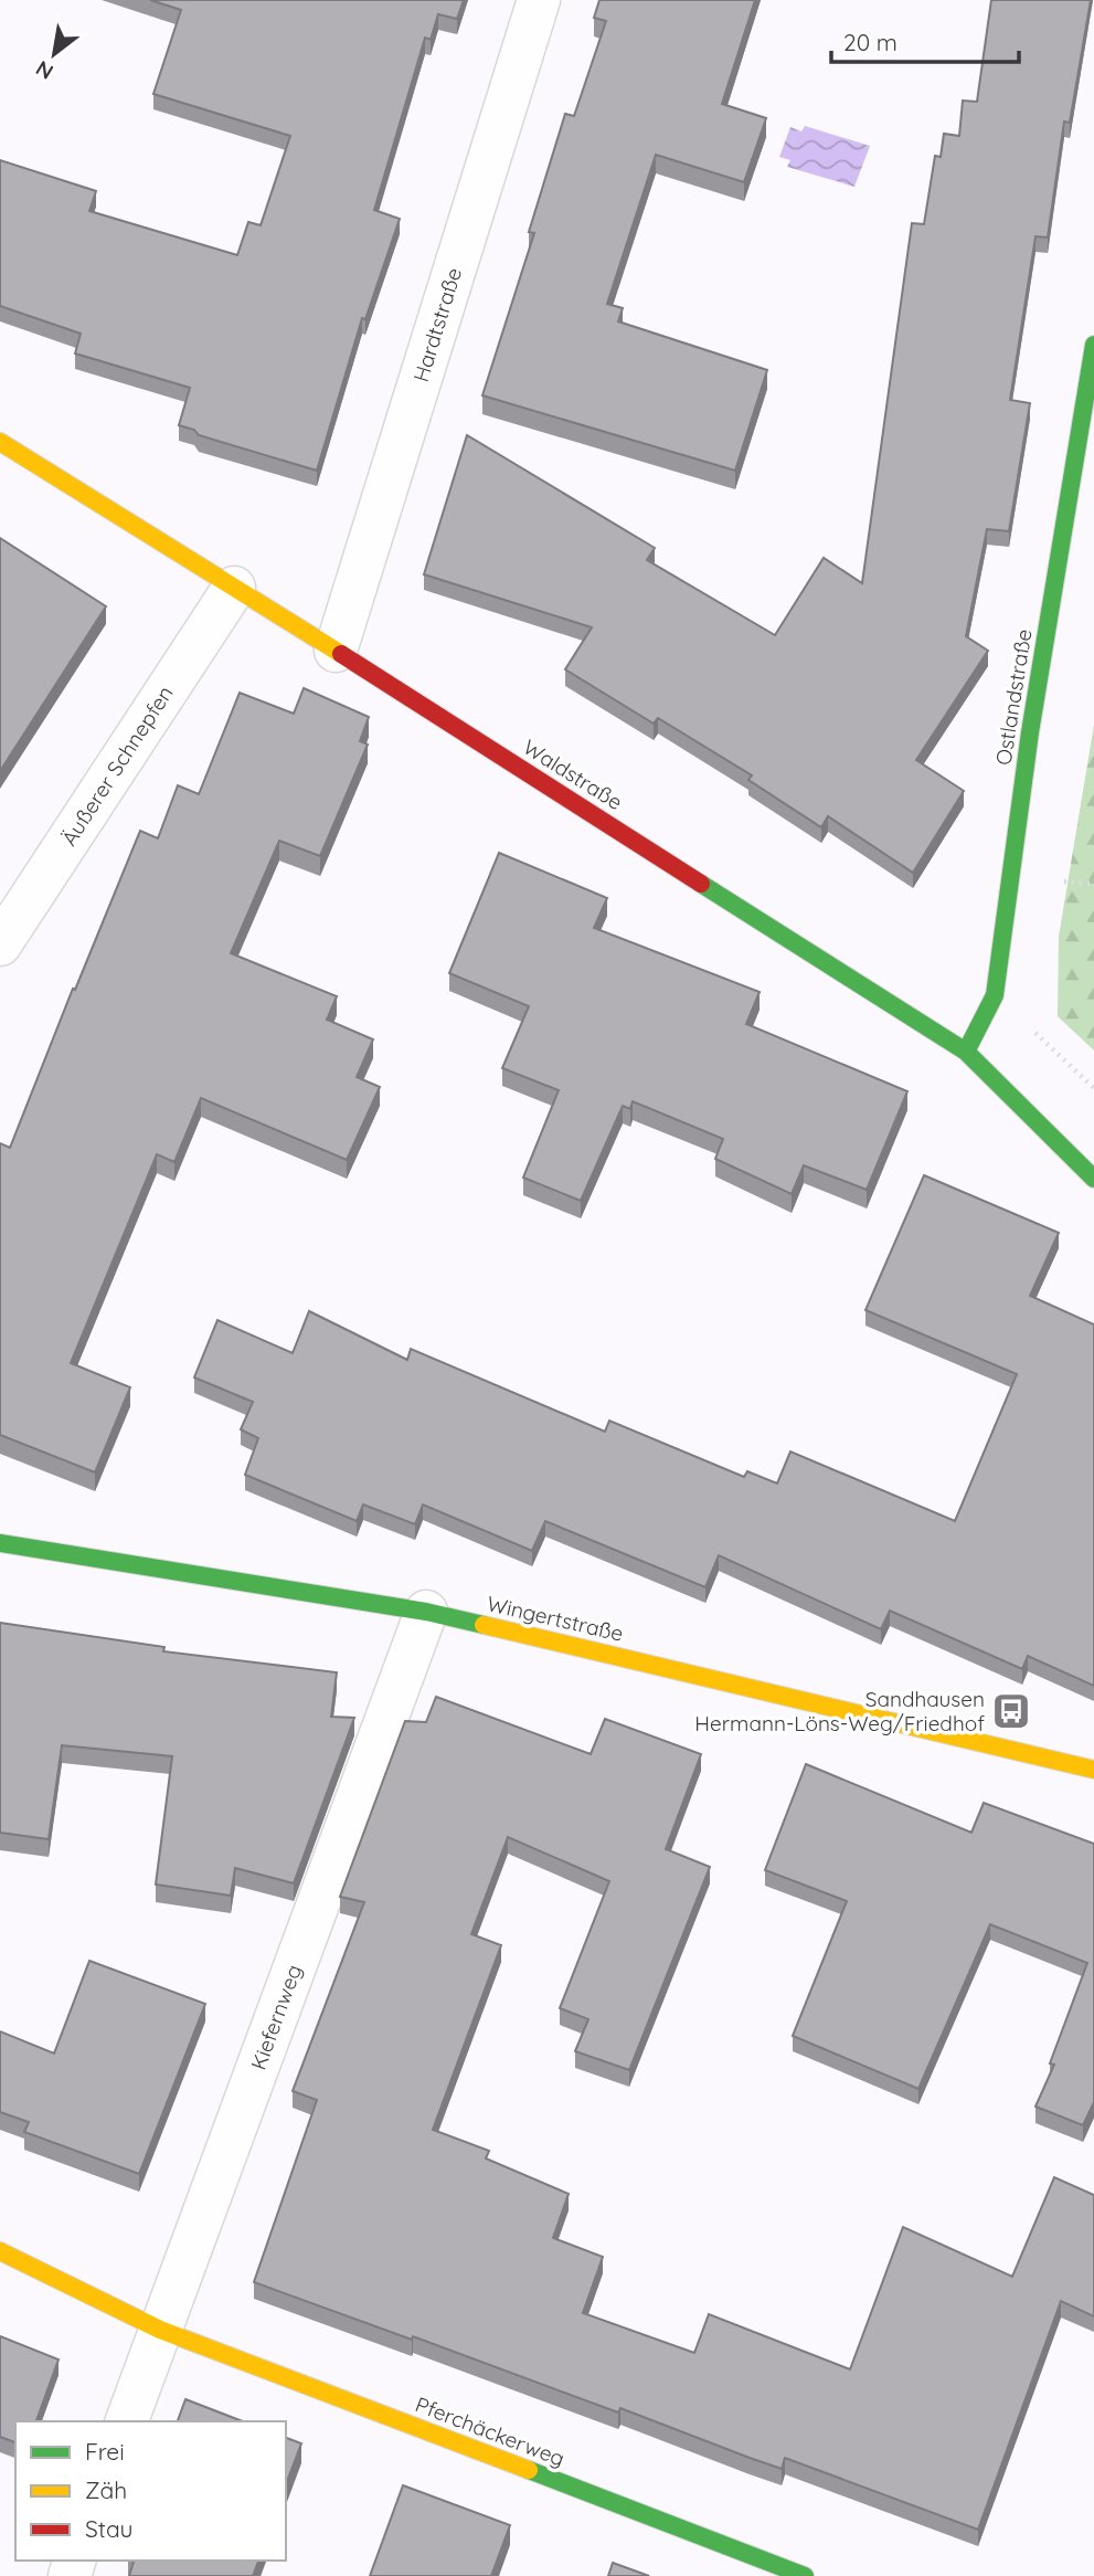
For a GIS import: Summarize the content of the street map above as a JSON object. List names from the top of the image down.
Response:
{
  "streets": {
    "street": [
      "Hardtstraße",
      "Ostlandstraße",
      "Äußerer Schnepfen",
      "Waldstraße",
      "Wingertstraße",
      "Kiefernweg",
      "Pferchäckerweg"
    ]
  },
  "crossings": [
    ["Hardtstraße", "Waldstraße"],
    ["Ostlandstraße", "Waldstraße"],
    ["Äußerer Schnepfen", "Waldstraße"],
    ["Wingertstraße", "Kiefernweg"],
    ["Kiefernweg", "Pferchäckerweg"]
  ],
  "places": {
    "bus stop": ["Sandhausen Hermann-Löns-Weg/Friedhof"]
  },
  "legend": ["Frei", "Zäh", "Stau"],
  "scale_bar": "20 m",
  "north": "bottom left"
}
